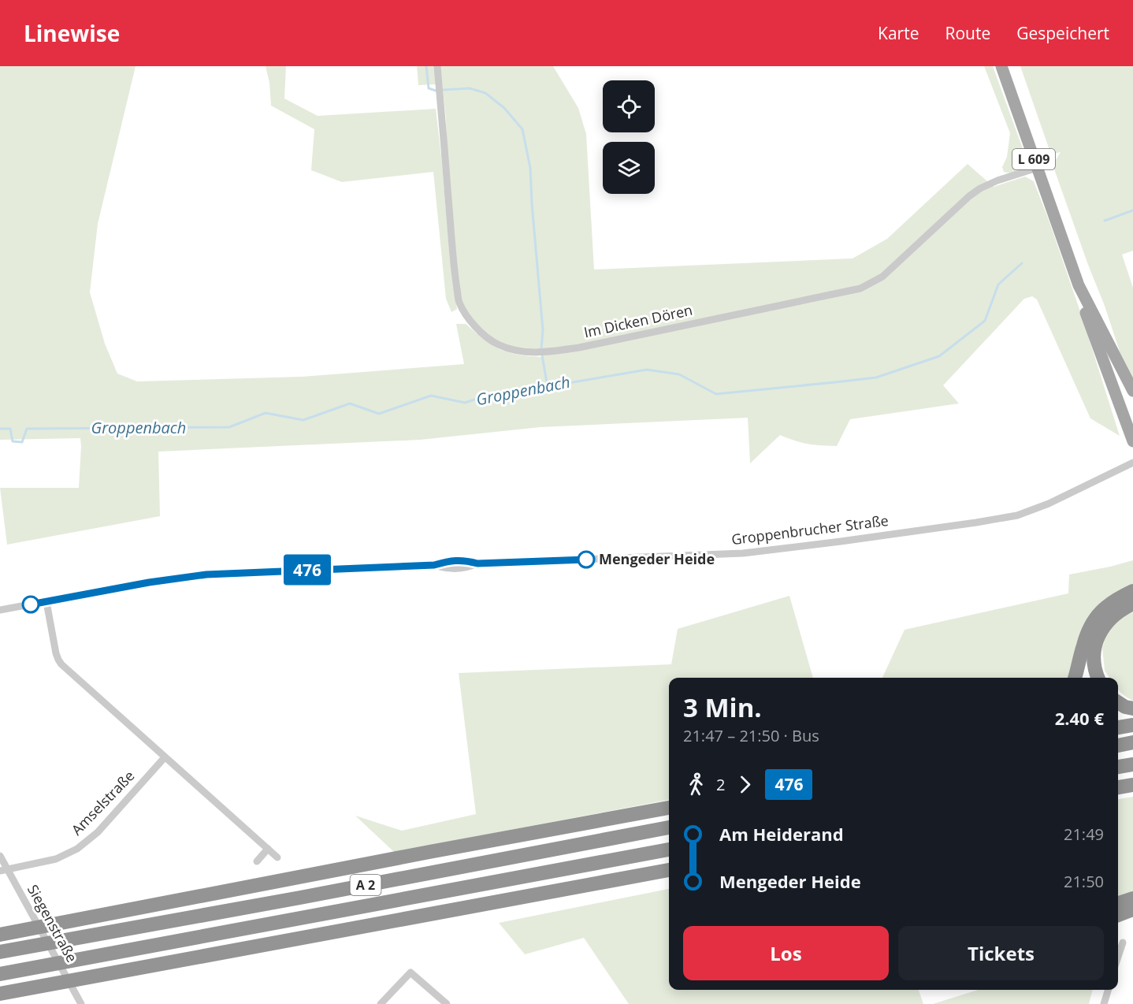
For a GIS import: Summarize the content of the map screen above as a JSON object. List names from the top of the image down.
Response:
{
  "streets": {
    "highway": ["A 2"],
    "main road": ["L 609"],
    "street": [
      "Im Dicken Dören",
      "Groppenbrucher Straße",
      "Amselstraße",
      "Siegenstraße"
    ]
  },
  "crossings": [
    ["L 609", "Im Dicken Dören"],
    ["Amselstraße", "Siegenstraße"]
  ],
  "water": ["Groppenbach"],
  "places": ["Mengeder Heide"],
  "lines": ["bus line 476"],
  "page": {
    "header": "Linewise",
    "nav": ["Karte", "Route", "Gespeichert"],
    "on_map": "476",
    "heading": ["3 Min.", "21:47 – 21:50 · Bus", "2.40 €"],
    "legs": ["2", "476"],
    "list": [
      {
        "name": "Am Heiderand",
        "value": "21:49"
      },
      {
        "name": "Mengeder Heide",
        "value": "21:50"
      }
    ],
    "buttons": ["Los", "Tickets"]
  }
}
